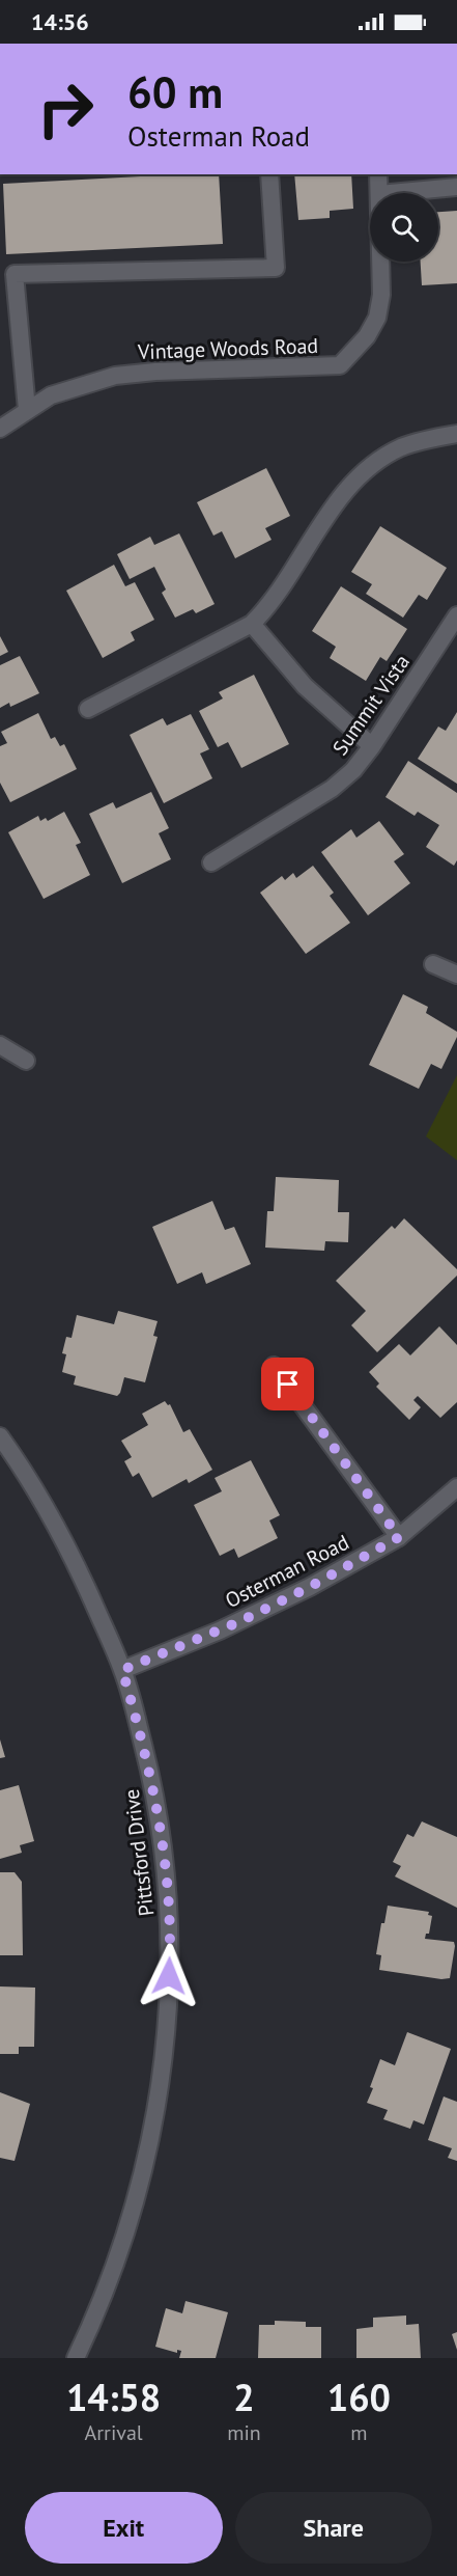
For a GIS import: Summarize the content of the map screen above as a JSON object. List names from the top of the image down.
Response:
{
  "streets": {
    "street": [
      "Vintage Woods Road",
      "Summit Vista",
      "Osterman Road",
      "Pittsford Drive"
    ]
  },
  "crossings": [
    ["Osterman Road", "Pittsford Drive"]
  ],
  "page": {
    "status": "14:56",
    "turn": ["60 m", "Osterman Road"],
    "eta": [
      "14:58",
      "Arrival",
      "2",
      "min",
      "160",
      "m"
    ],
    "buttons": ["Exit", "Share"]
  }
}
